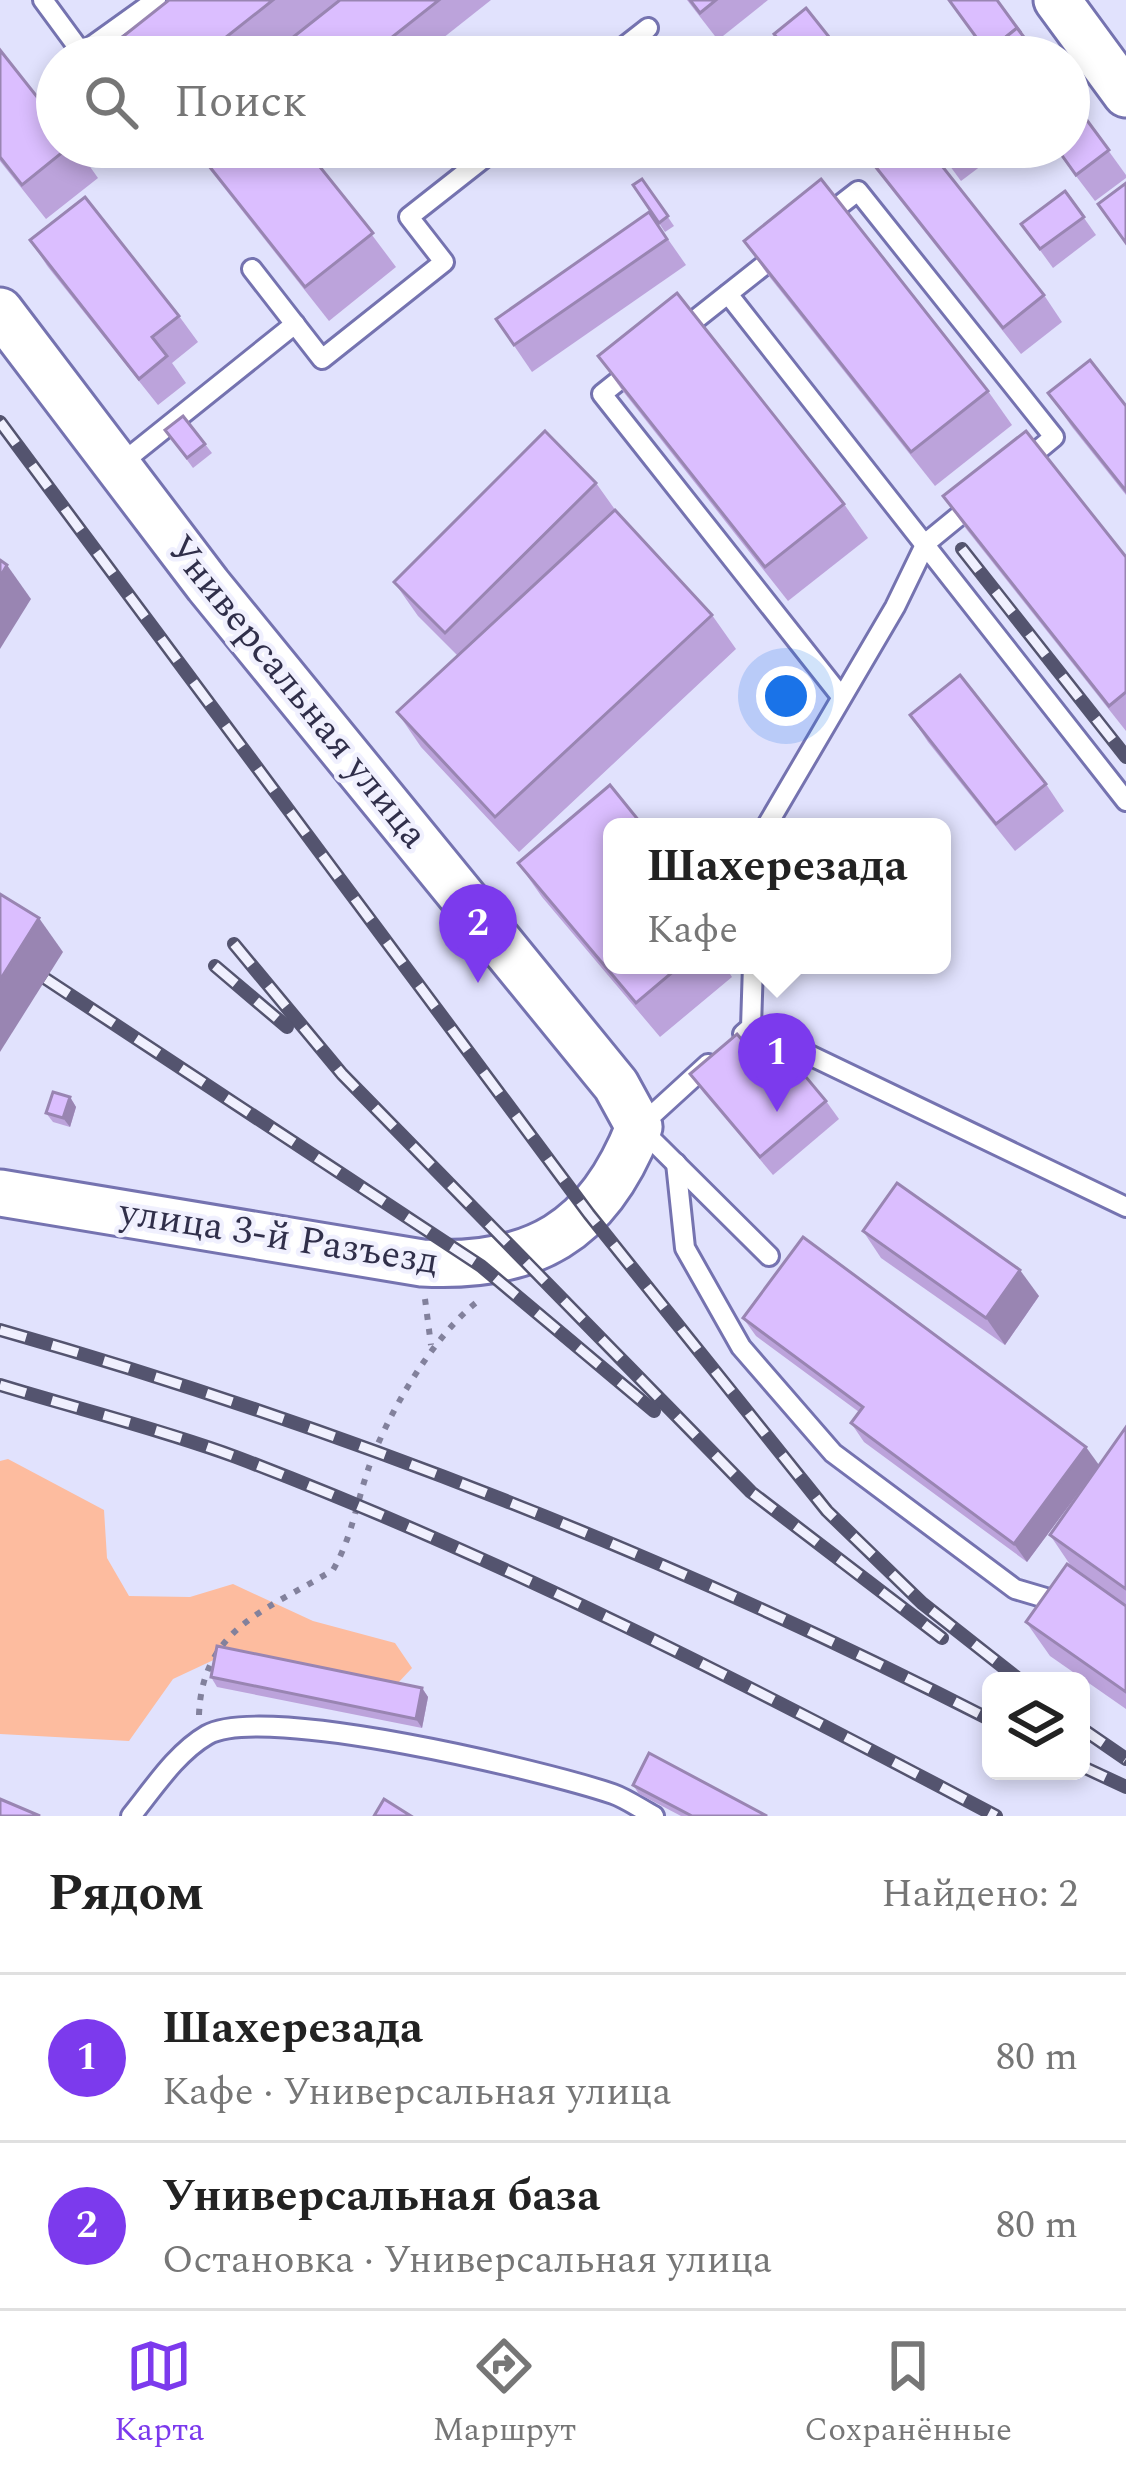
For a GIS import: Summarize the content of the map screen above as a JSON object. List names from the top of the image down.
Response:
{
  "streets": {
    "street": ["Универсальная улица", "улица 3-й Разъезд"]
  },
  "crossings": [
    ["Универсальная улица", "улица 3-й Разъезд"]
  ],
  "page": {
    "search": "Поиск",
    "popup": ["Шахерезада", "Кафе"],
    "pins": ["2", "1"],
    "heading": ["Рядом", "Найдено: 2"],
    "list": [
      {
        "mark": "1",
        "name": "Шахерезада",
        "note": "Кафе · Универсальная улица",
        "value": "80 m"
      },
      {
        "mark": "2",
        "name": "Универсальная база",
        "note": "Остановка · Универсальная улица",
        "value": "80 m"
      }
    ],
    "nav": ["Карта", "Маршрут", "Сохранённые"]
  }
}
